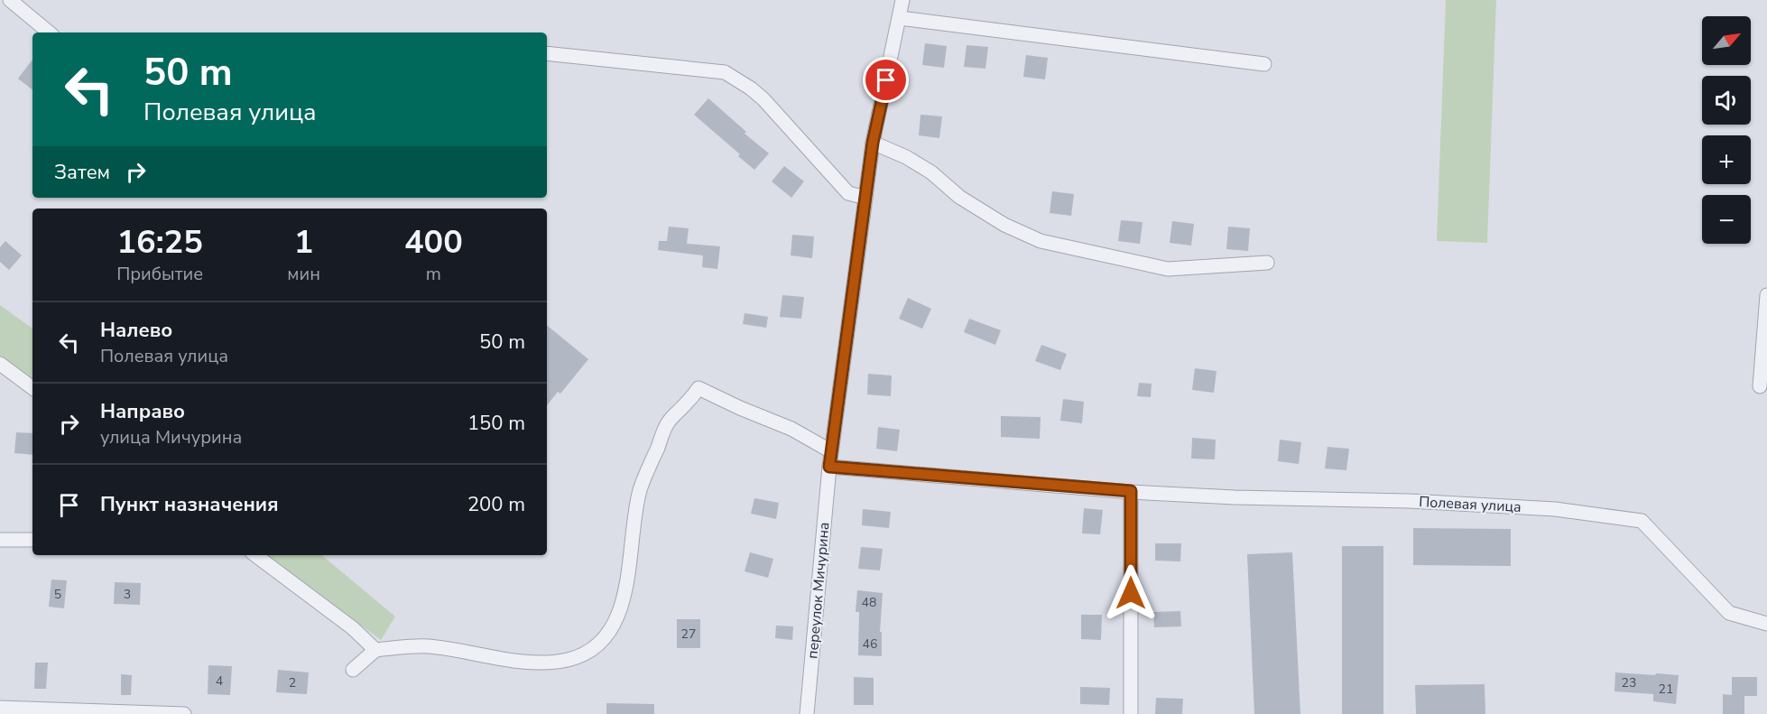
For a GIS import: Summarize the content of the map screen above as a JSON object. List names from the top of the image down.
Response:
{
  "streets": {
    "street": ["Полевая улица", "переулок Мичурина"]
  },
  "crossings": [
    ["Полевая улица", "переулок Мичурина"]
  ],
  "house_numbers": [
    "5",
    "3",
    "48",
    "27",
    "46",
    "4",
    "2",
    "23",
    "21"
  ],
  "north": "top right",
  "page": {
    "map_buttons": ["+", "−"],
    "turn": ["50 m", "Полевая улица"],
    "then": "Затем",
    "eta": [
      "16:25",
      "Прибытие",
      "1",
      "мин",
      "400",
      "m"
    ],
    "list": [
      {
        "name": "Налево",
        "note": "Полевая улица",
        "value": "50 m"
      },
      {
        "name": "Направо",
        "note": "улица Мичурина",
        "value": "150 m"
      },
      {
        "name": "Пункт назначения",
        "value": "200 m"
      }
    ]
  }
}
